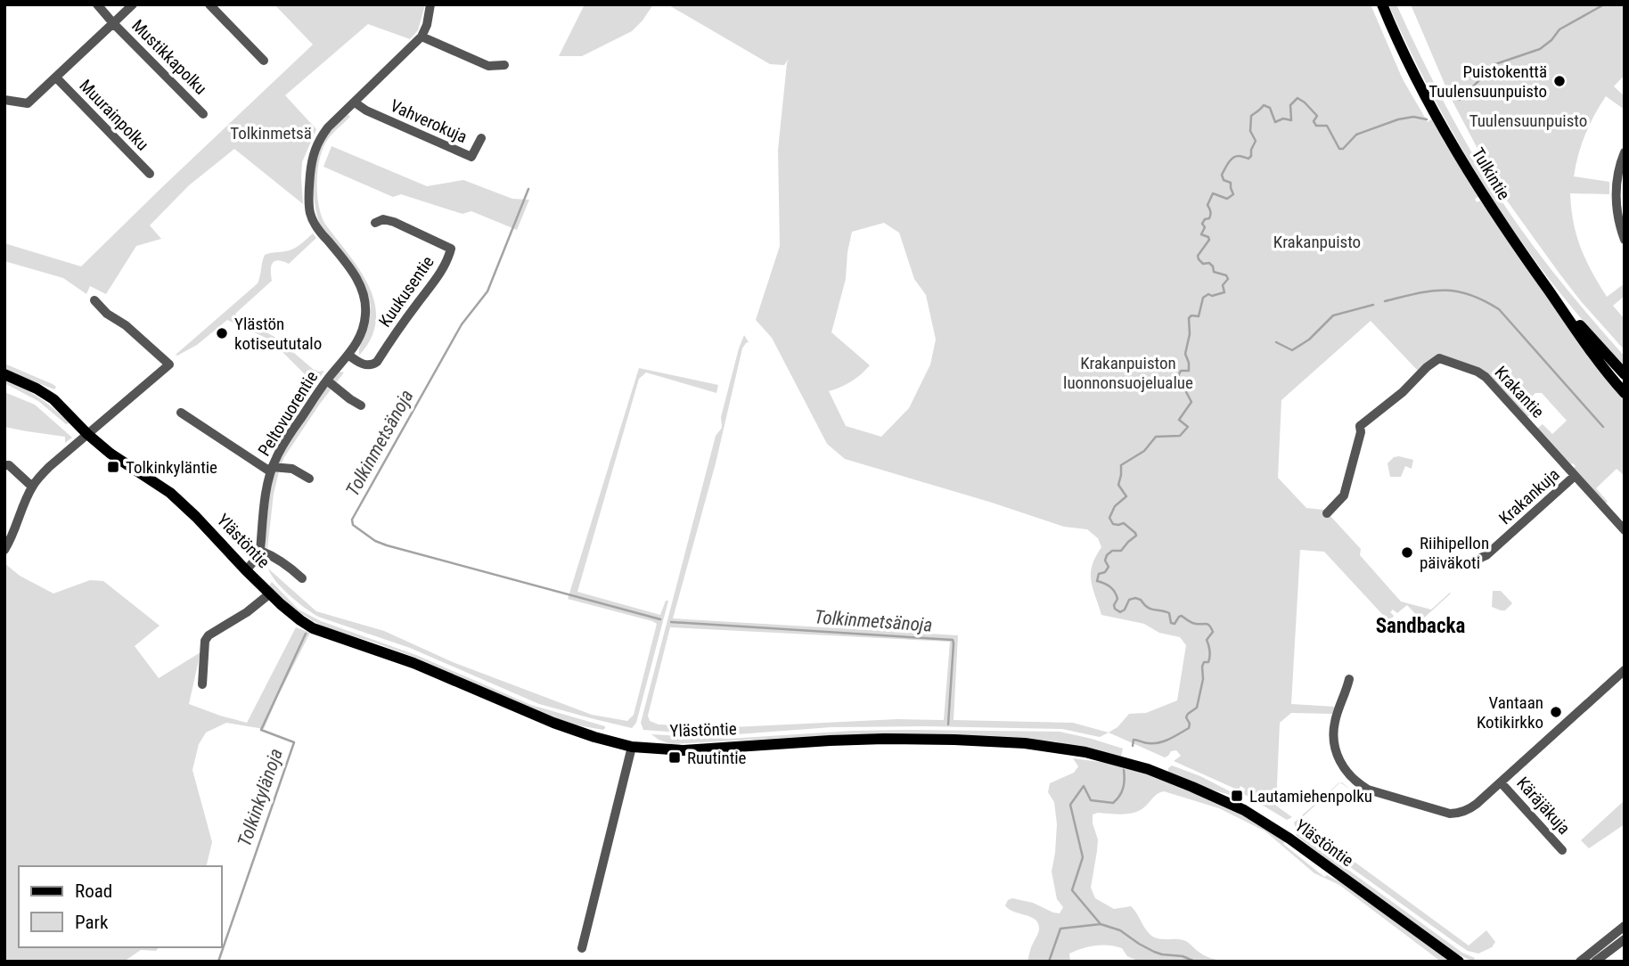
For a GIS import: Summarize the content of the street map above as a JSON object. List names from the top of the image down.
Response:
{
  "streets": {
    "main road": ["Tulkintie", "Ylästöntie"],
    "street": [
      "Mustikkapolku",
      "Muurainpolku",
      "Vahverokuja",
      "Kuukusentie",
      "Krakantie",
      "Peltovuorentie",
      "Krakankuja",
      "Käräjäkuja"
    ]
  },
  "crossings": [
    ["Vahverokuja", "Peltovuorentie"],
    ["Kuukusentie", "Peltovuorentie"],
    ["Krakantie", "Krakankuja"],
    ["Peltovuorentie", "Ylästöntie"]
  ],
  "districts": ["Sandbacka"],
  "water": ["Tolkinmetsänoja", "Tolkinkylänoja"],
  "parks": [
    "Tuulensuunpuisto",
    "Tolkinmetsä",
    "Krakanpuisto",
    "Krakanpuiston luonnonsuojelualue"
  ],
  "places": {
    "other": [
      "Puistokenttä Tuulensuunpuisto",
      "Ylästön kotiseututalo",
      "Riihipellon päiväkoti",
      "Vantaan Kotikirkko"
    ],
    "transit": ["Tolkinkyläntie", "Ruutintie", "Lautamiehenpolku"]
  },
  "legend": ["Road", "Park"]
}
